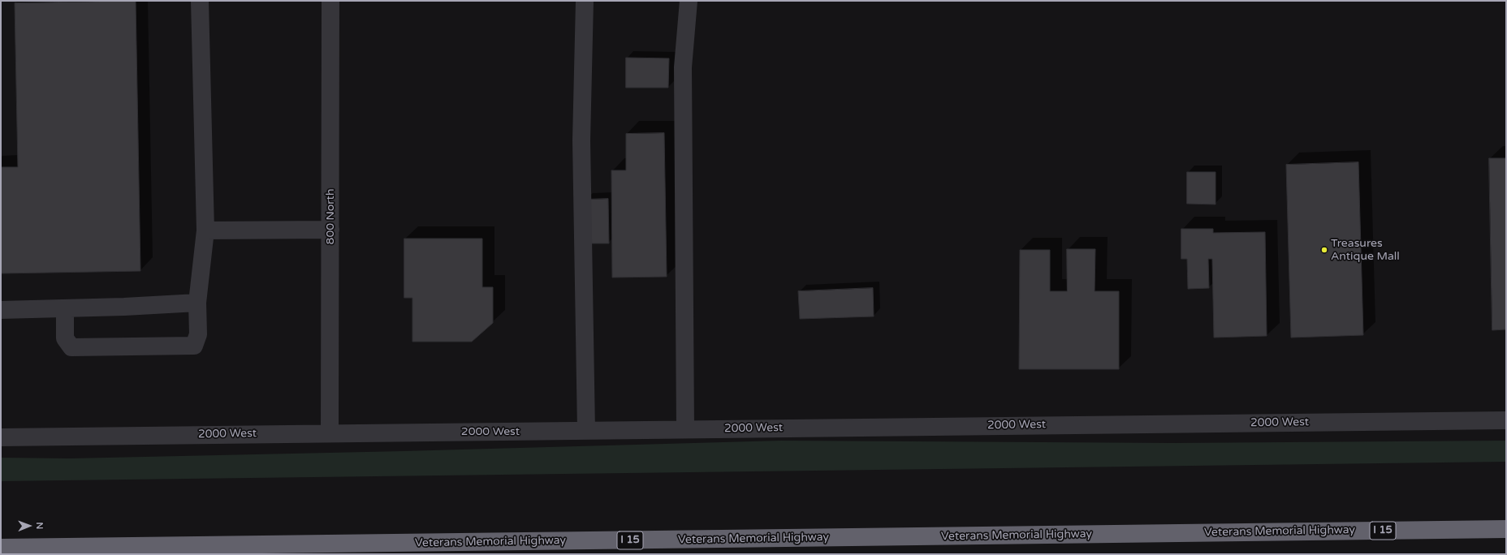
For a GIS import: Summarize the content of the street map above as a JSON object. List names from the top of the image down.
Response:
{
  "streets": {
    "highway": ["I 15", "Veterans Memorial Highway"],
    "street": ["800 North", "2000 West"]
  },
  "crossings": [
    ["800 North", "2000 West"]
  ],
  "places": ["Treasures Antique Mall"],
  "north": "right"
}
